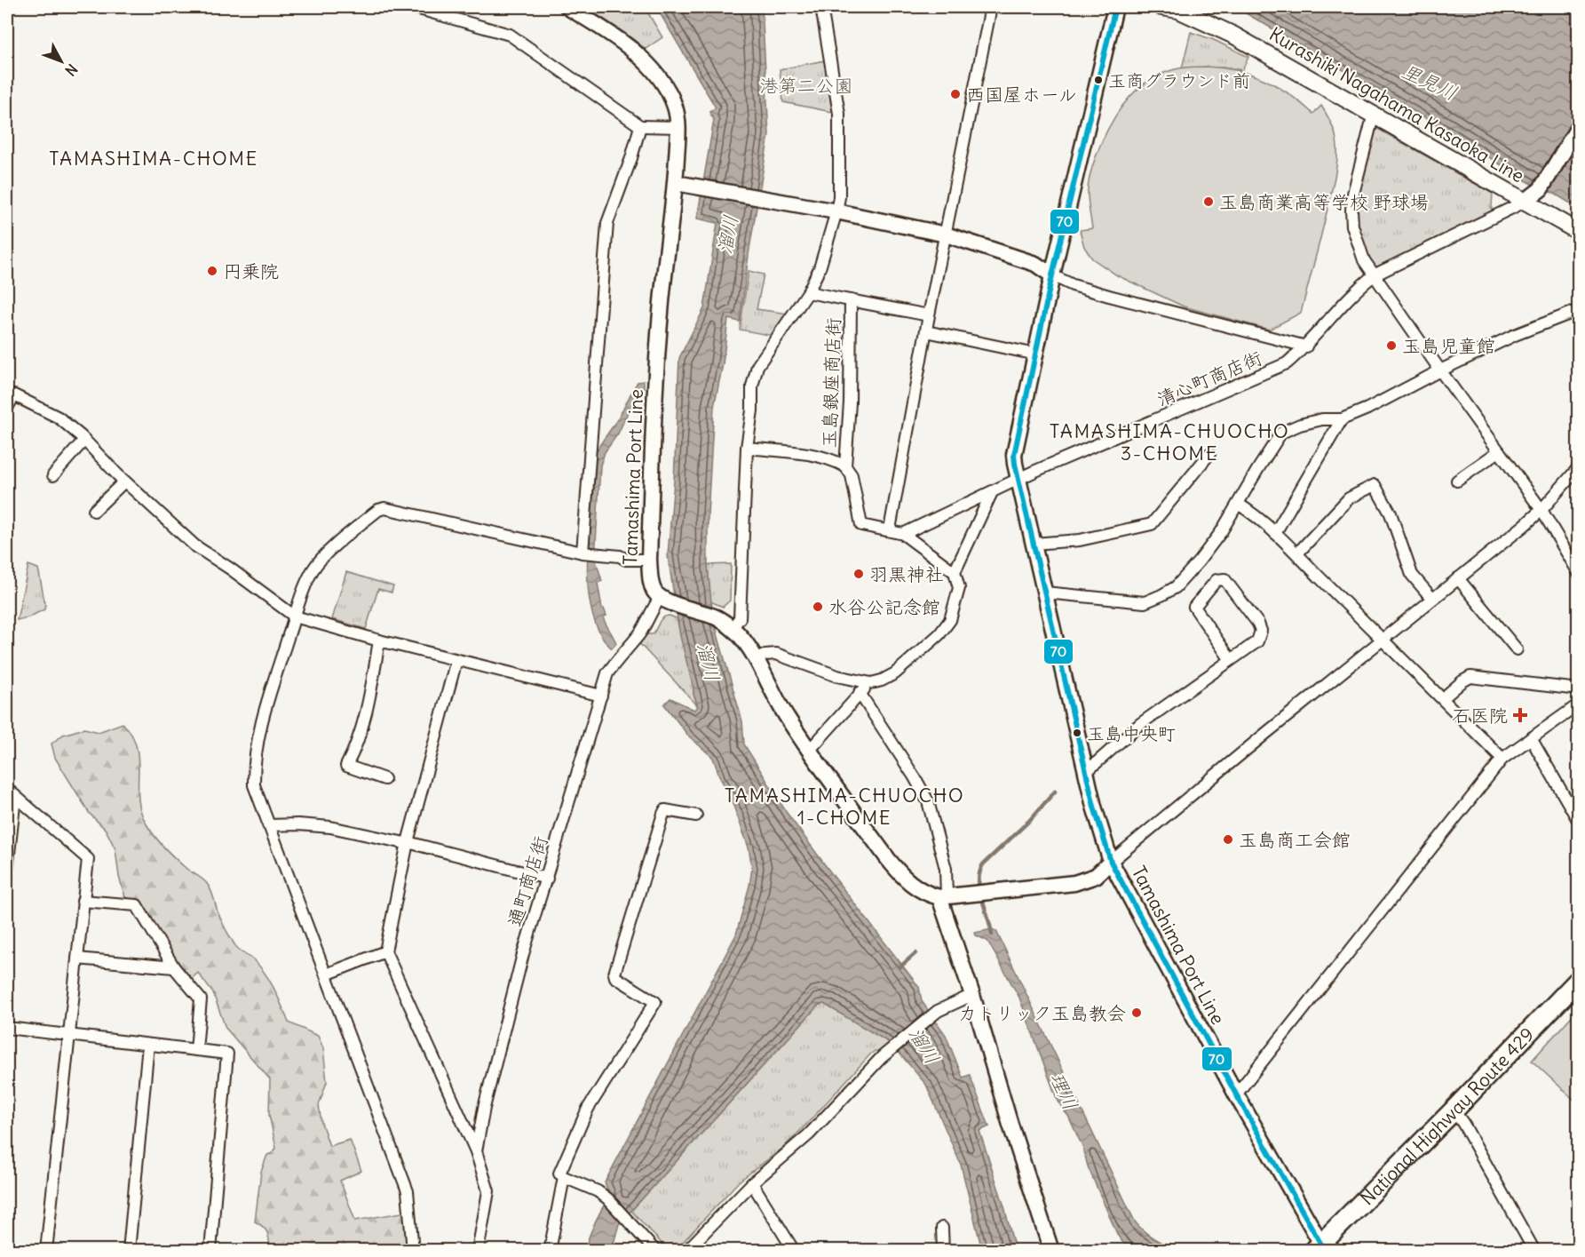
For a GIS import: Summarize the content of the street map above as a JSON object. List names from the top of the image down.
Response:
{
  "streets": {
    "highway": ["National Highway Route 429"],
    "main road": ["Kurashiki Nagahama Kasaoka Line"],
    "street": [
      "清心町商店街",
      "玉島銀座商店街",
      "Tamashima Port Line",
      "通町商店街"
    ]
  },
  "crossings": [
    ["Kurashiki Nagahama Kasaoka Line", "清心町商店街"],
    ["Tamashima Port Line", "通町商店街"],
    ["Tamashima Port Line", "National Highway Route 429"]
  ],
  "districts": ["TAMASHIMA-CHOME", "TAMASHIMA-CHUOCHO 3-CHOME", "TAMASHIMA-CHUOCHO 1-CHOME"],
  "water": ["里見川", "溜川", "理川"],
  "parks": ["港第二公園"],
  "places": {
    "other": [
      "玉商グラウンド前",
      "西国屋ホール",
      "玉島商業高等学校 野球場",
      "円乗院",
      "玉島児童館",
      "羽黒神社",
      "水谷公記念館",
      "玉島中央町",
      "玉島商工会館",
      "カトリック玉島教会"
    ],
    "health": ["石医院"]
  },
  "lines": ["transit line 70"],
  "north": "bottom right"
}
